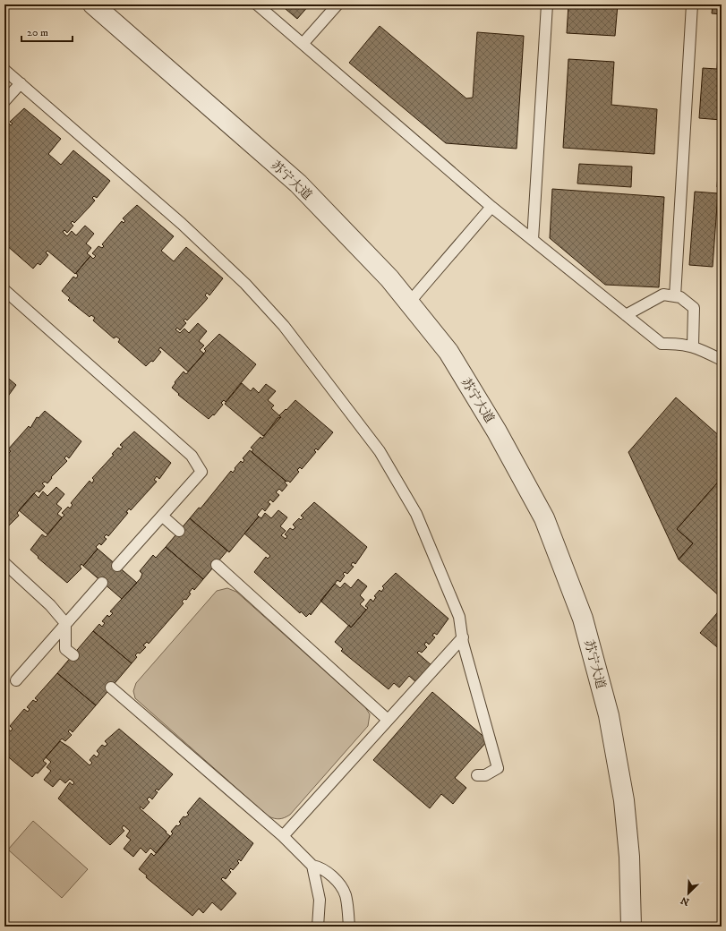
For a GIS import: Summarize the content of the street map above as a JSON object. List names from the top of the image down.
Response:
{
  "streets": {
    "street": ["苏宁大道"]
  },
  "scale_bar": "20 m",
  "north": "bottom left"
}
